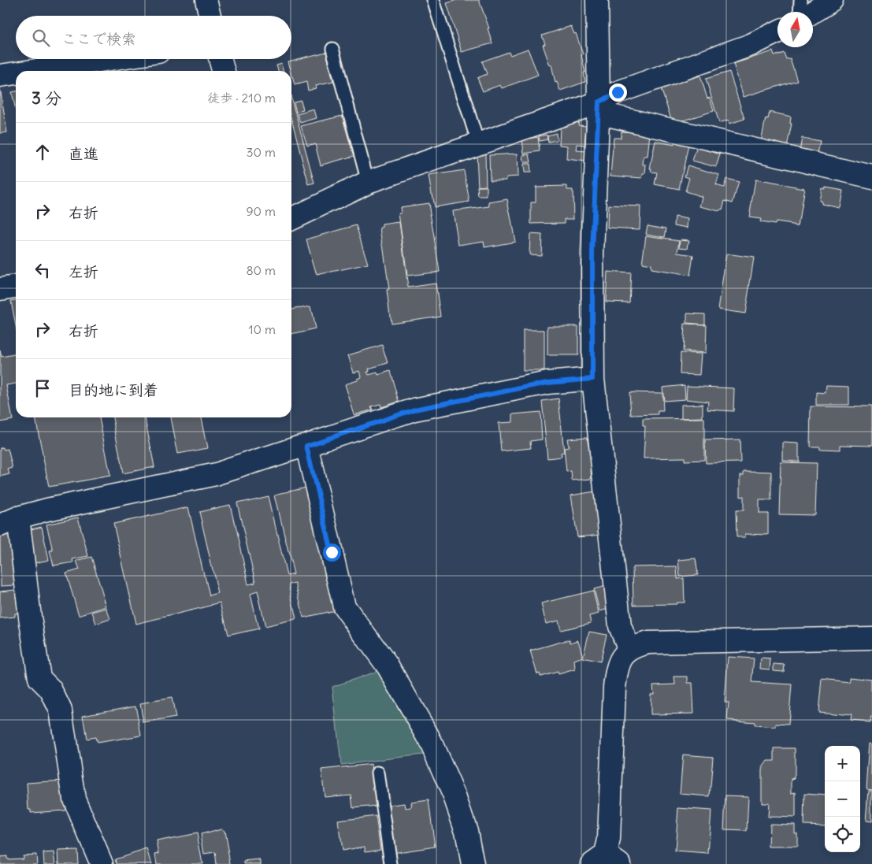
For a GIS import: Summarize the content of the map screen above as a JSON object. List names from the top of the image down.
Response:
{
  "north": "top",
  "page": {
    "search": "ここで検索",
    "heading": ["3 分", "徒歩 · 210 m"],
    "list": [
      ["直進", "30 m"],
      ["右折", "90 m"],
      ["左折", "80 m"],
      ["右折", "10 m"],
      "目的地に到着"
    ],
    "map_buttons": ["+", "−"]
  }
}
